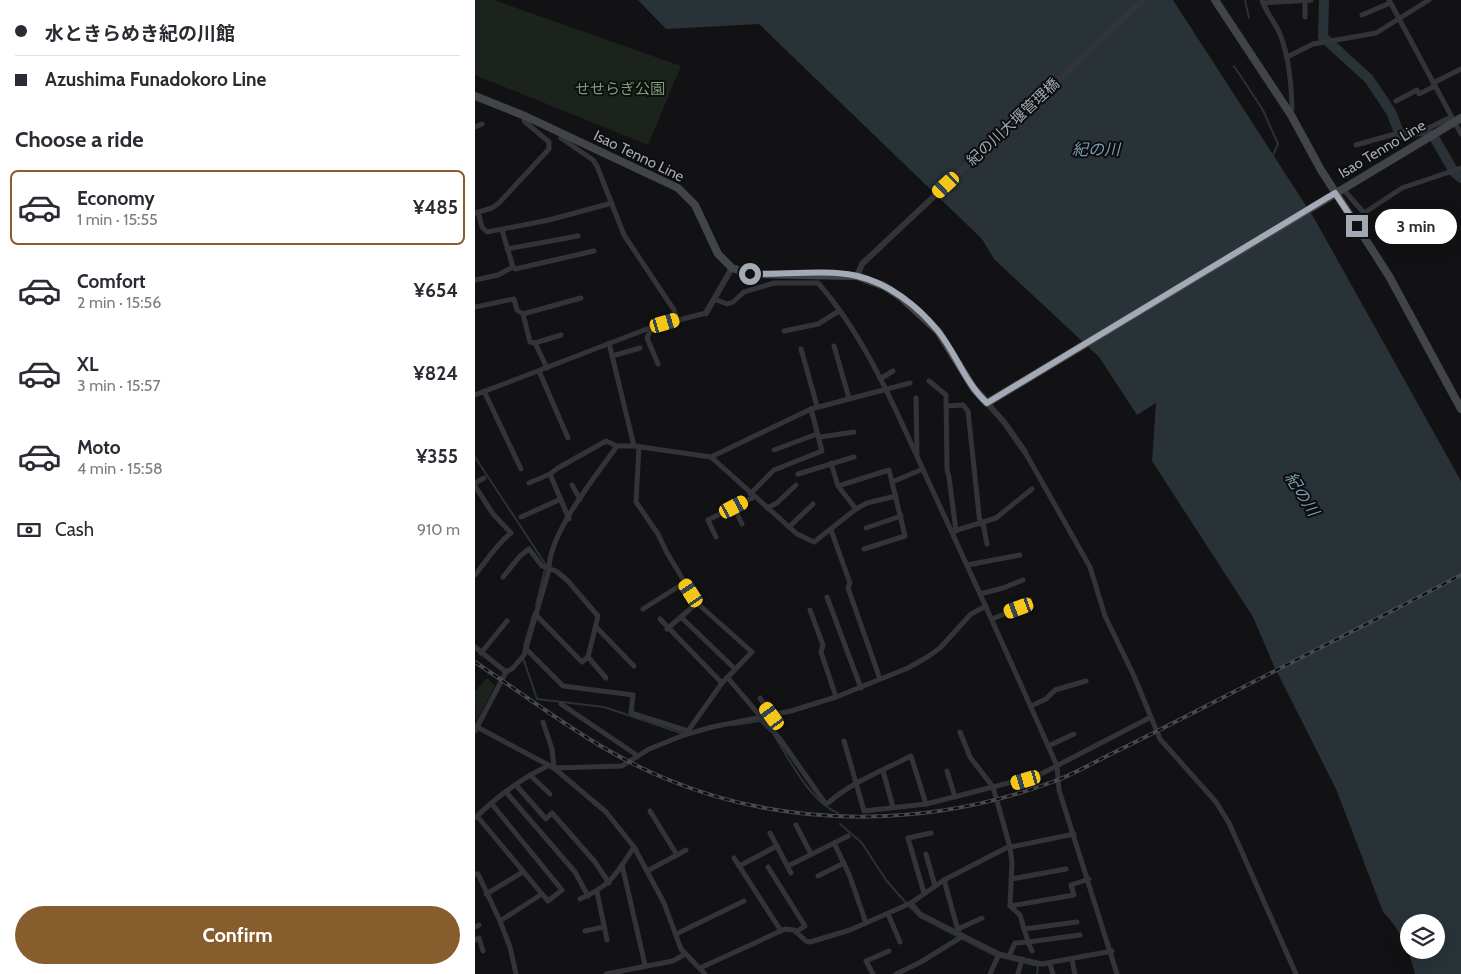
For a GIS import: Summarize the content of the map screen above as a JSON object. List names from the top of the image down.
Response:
{
  "streets": {
    "main road": ["Isao Tenno Line"],
    "street": ["紀の川大堰管理橋"]
  },
  "water": ["紀の川"],
  "parks": ["せせらぎ公園"],
  "page": {
    "banner": ["水ときらめき紀の川館", "Azushima Funadokoro Line"],
    "heading": "Choose a ride",
    "list": [
      {
        "name": "Economy",
        "note": "1 min · 15:55",
        "value": "¥485"
      },
      {
        "name": "Comfort",
        "note": "2 min · 15:56",
        "value": "¥654"
      },
      {
        "name": "XL",
        "note": "3 min · 15:57",
        "value": "¥824"
      },
      {
        "name": "Moto",
        "note": "4 min · 15:58",
        "value": "¥355"
      }
    ],
    "bubble": "3 min",
    "pay": ["Cash", "910 m"],
    "buttons": "Confirm"
  }
}
